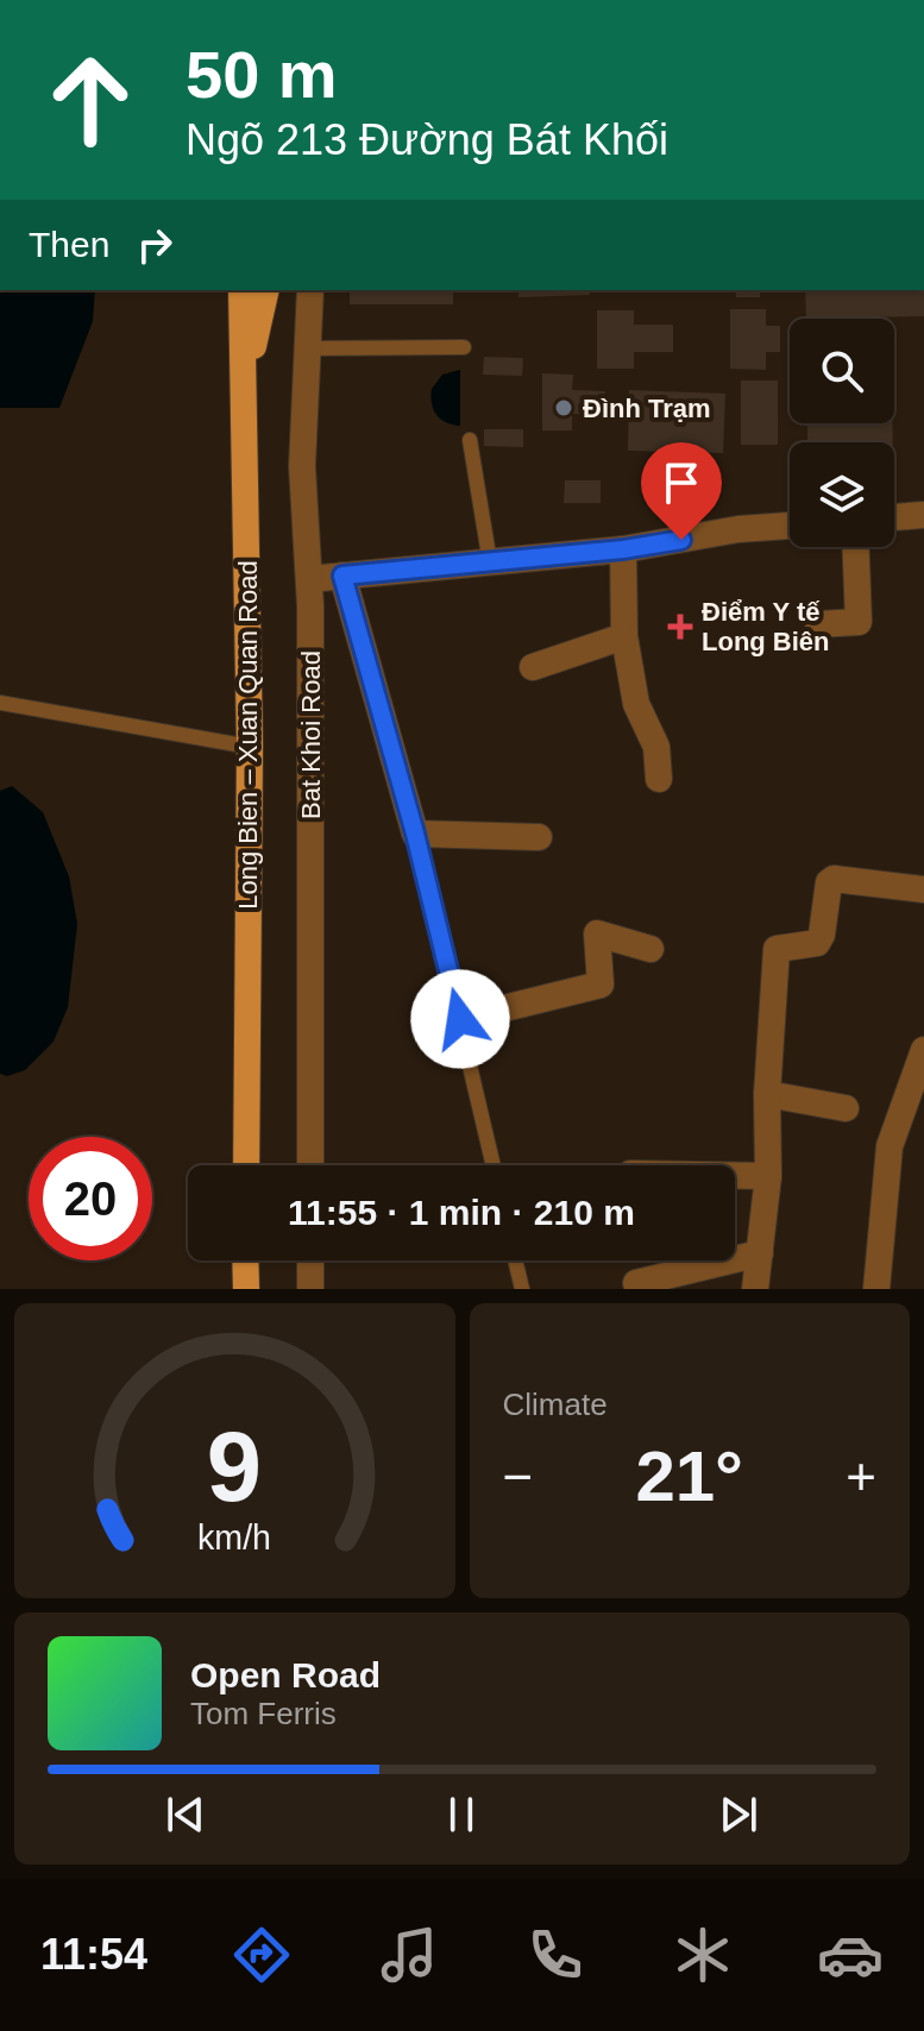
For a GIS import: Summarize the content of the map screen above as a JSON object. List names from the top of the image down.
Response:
{
  "streets": {
    "main road": ["Long Bien – Xuan Quan Road"],
    "street": ["Bat Khoi Road"]
  },
  "places": {
    "other": ["Đình Trạm"],
    "health": ["Điểm Y tế Long Biên"]
  },
  "page": {
    "turn": ["50 m", "Ngõ 213 Đường Bát Khối"],
    "then": "Then",
    "limit": "20",
    "trip": "11:55 · 1 min · 210 m",
    "tile": "Climate",
    "heat": ["−", "21°", "+"],
    "song": ["Open Road", "Tom Ferris"],
    "tabs": "11:54",
    "gauge": ["9", "km/h"]
  }
}
